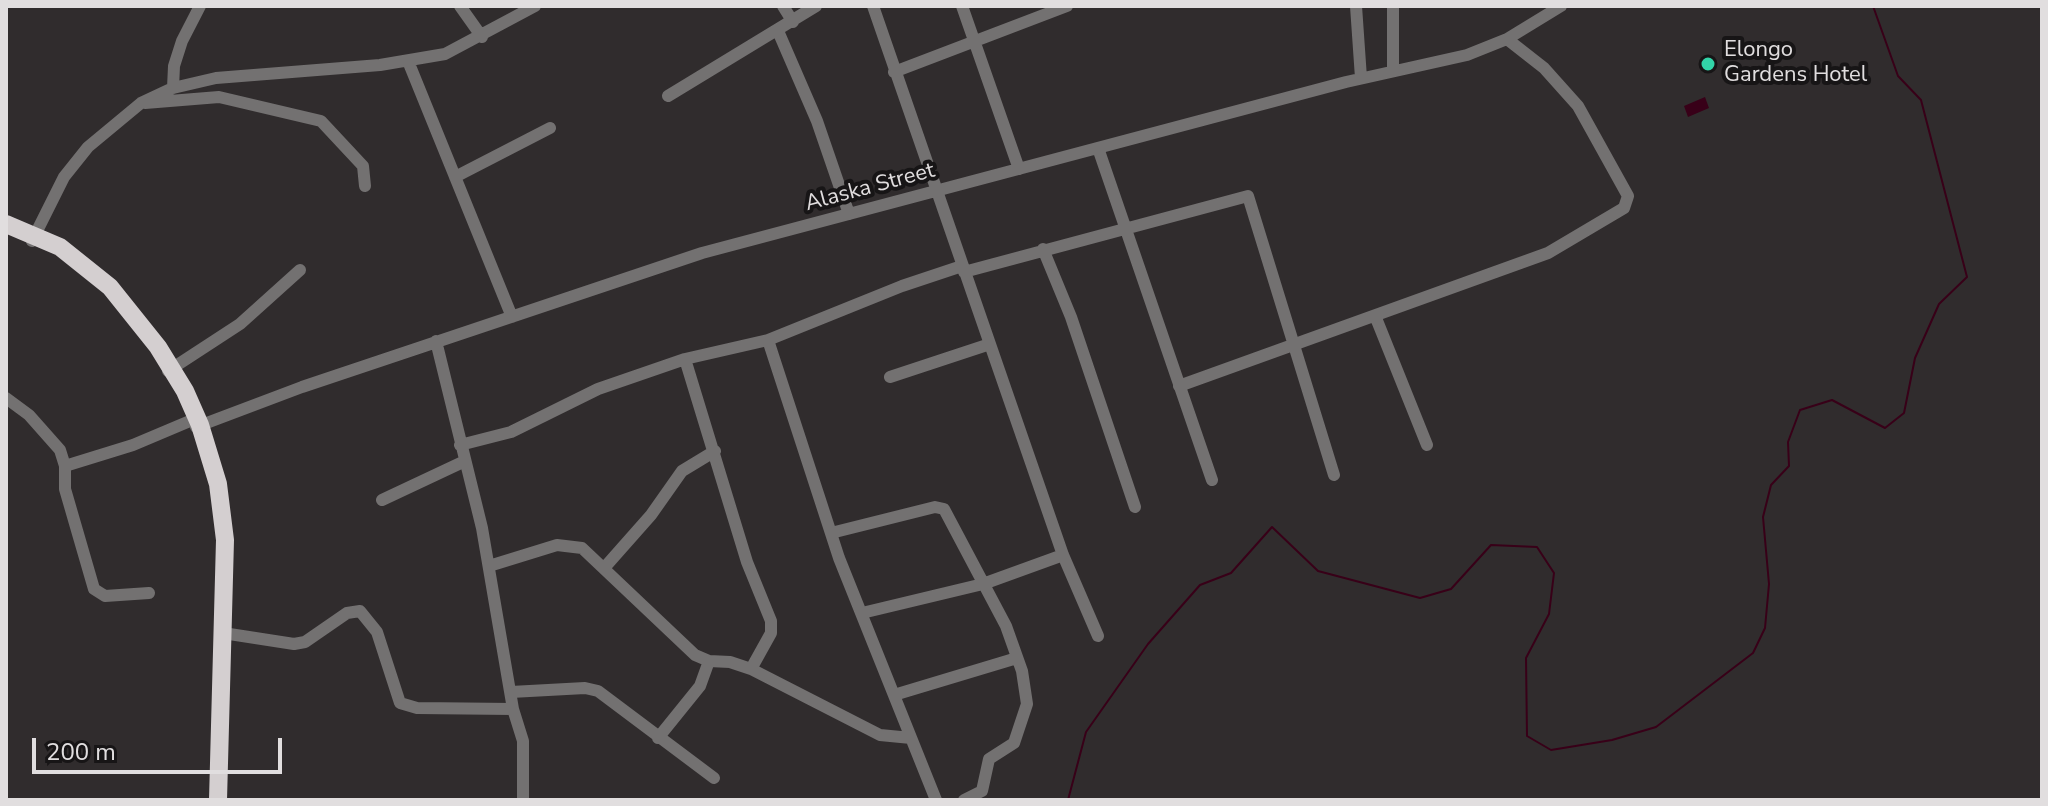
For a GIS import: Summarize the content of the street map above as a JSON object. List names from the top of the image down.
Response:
{
  "streets": {
    "street": ["Alaska Street"]
  },
  "places": ["Elongo Gardens Hotel"],
  "scale_bar": "200 m"
}
